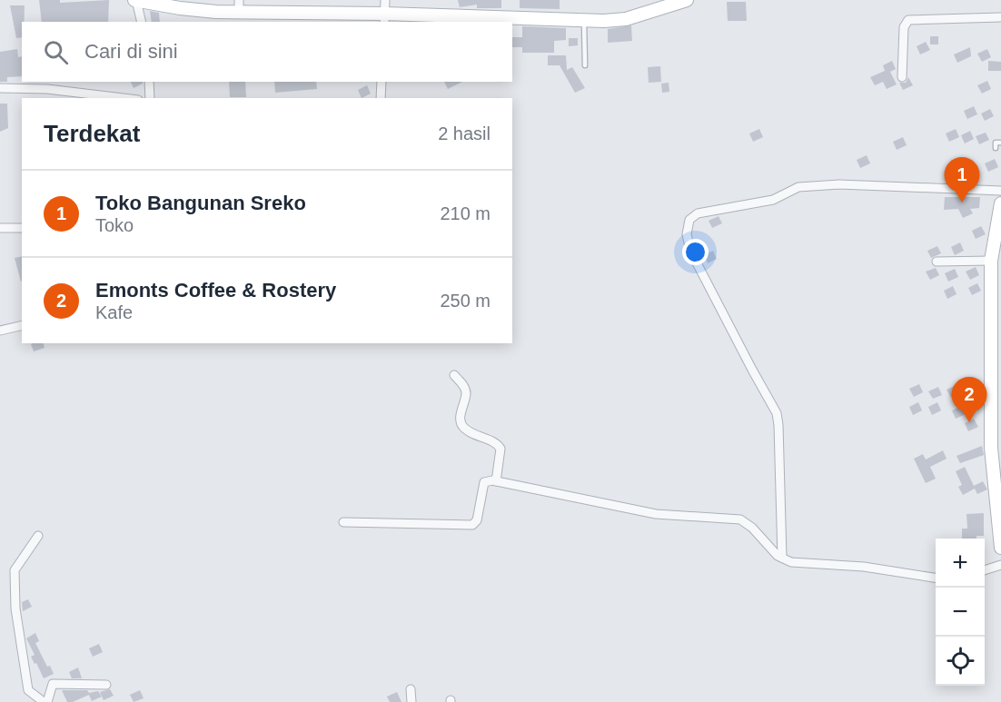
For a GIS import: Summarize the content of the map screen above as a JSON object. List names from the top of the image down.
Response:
{
  "page": {
    "search": "Cari di sini",
    "heading": ["Terdekat", "2 hasil"],
    "pins": ["1", "2"],
    "list": [
      {
        "mark": "1",
        "name": "Toko Bangunan Sreko",
        "note": "Toko",
        "value": "210 m"
      },
      {
        "mark": "2",
        "name": "Emonts Coffee & Rostery",
        "note": "Kafe",
        "value": "250 m"
      }
    ],
    "map_buttons": ["+", "−"]
  }
}
